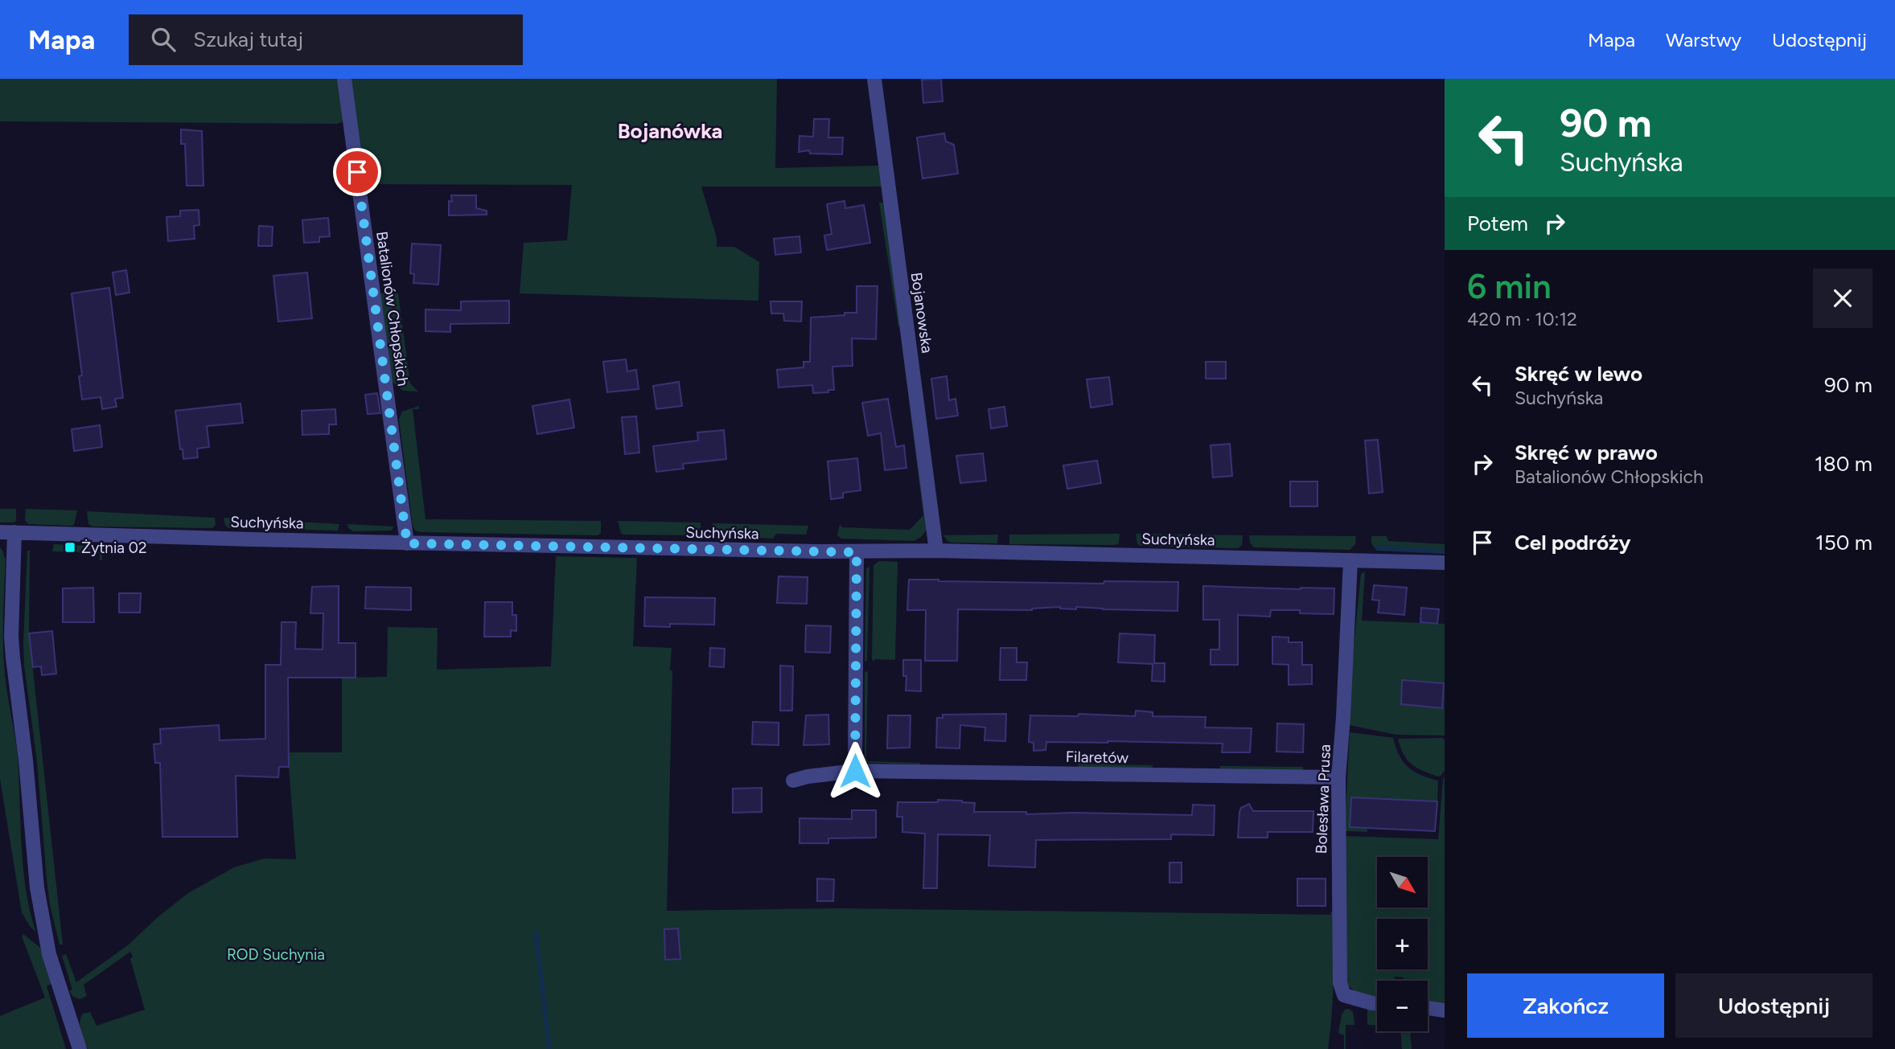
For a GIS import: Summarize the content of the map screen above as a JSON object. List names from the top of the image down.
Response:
{
  "streets": {
    "street": [
      "Batalionów Chłopskich",
      "Bojanowska",
      "Suchyńska",
      "Filaretów",
      "Bolesława Prusa"
    ]
  },
  "crossings": [
    ["Batalionów Chłopskich", "Suchyńska"],
    ["Bojanowska", "Suchyńska"],
    ["Suchyńska", "Bolesława Prusa"],
    ["Filaretów", "Bolesława Prusa"]
  ],
  "districts": ["Bojanówka"],
  "parks": ["ROD Suchynia"],
  "places": {
    "transit": ["Żytnia 02"]
  },
  "north": "bottom right",
  "page": {
    "header": "Mapa",
    "search": "Szukaj tutaj",
    "nav": ["Mapa", "Warstwy", "Udostępnij"],
    "turn": ["90 m", "Suchyńska"],
    "then": "Potem",
    "heading": ["6 min", "420 m · 10:12"],
    "list": [
      {
        "name": "Skręć w lewo",
        "note": "Suchyńska",
        "value": "90 m"
      },
      {
        "name": "Skręć w prawo",
        "note": "Batalionów Chłopskich",
        "value": "180 m"
      },
      {
        "name": "Cel podróży",
        "value": "150 m"
      }
    ],
    "map_buttons": ["+", "−"],
    "buttons": ["Zakończ", "Udostępnij"]
  }
}
